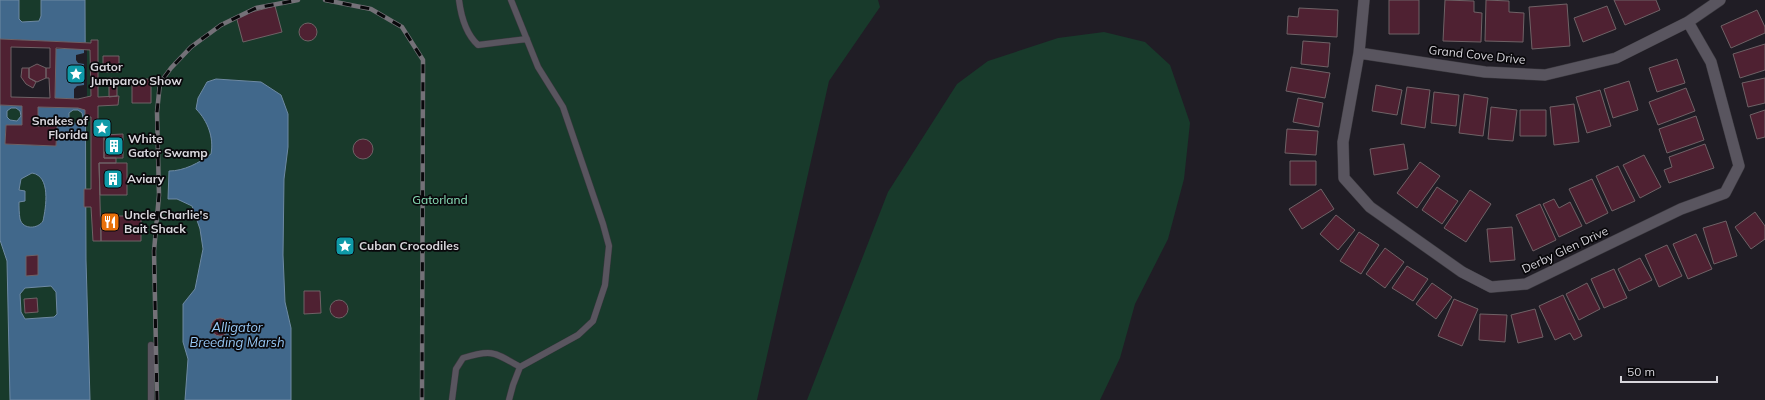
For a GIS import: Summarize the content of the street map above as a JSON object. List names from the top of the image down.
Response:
{
  "streets": {
    "street": ["Grand Cove Drive", "Derby Glen Drive"]
  },
  "crossings": [
    ["Grand Cove Drive", "Derby Glen Drive"]
  ],
  "water": ["Alligator Breeding Marsh"],
  "parks": ["Gatorland"],
  "places": {
    "place": ["Gator Jumparoo Show", "Snakes of Florida", "Cuban Crocodiles"],
    "building": ["White Gator Swamp", "Aviary"],
    "restaurant": ["Uncle Charlie's Bait Shack"]
  },
  "scale_bar": "50 m"
}
